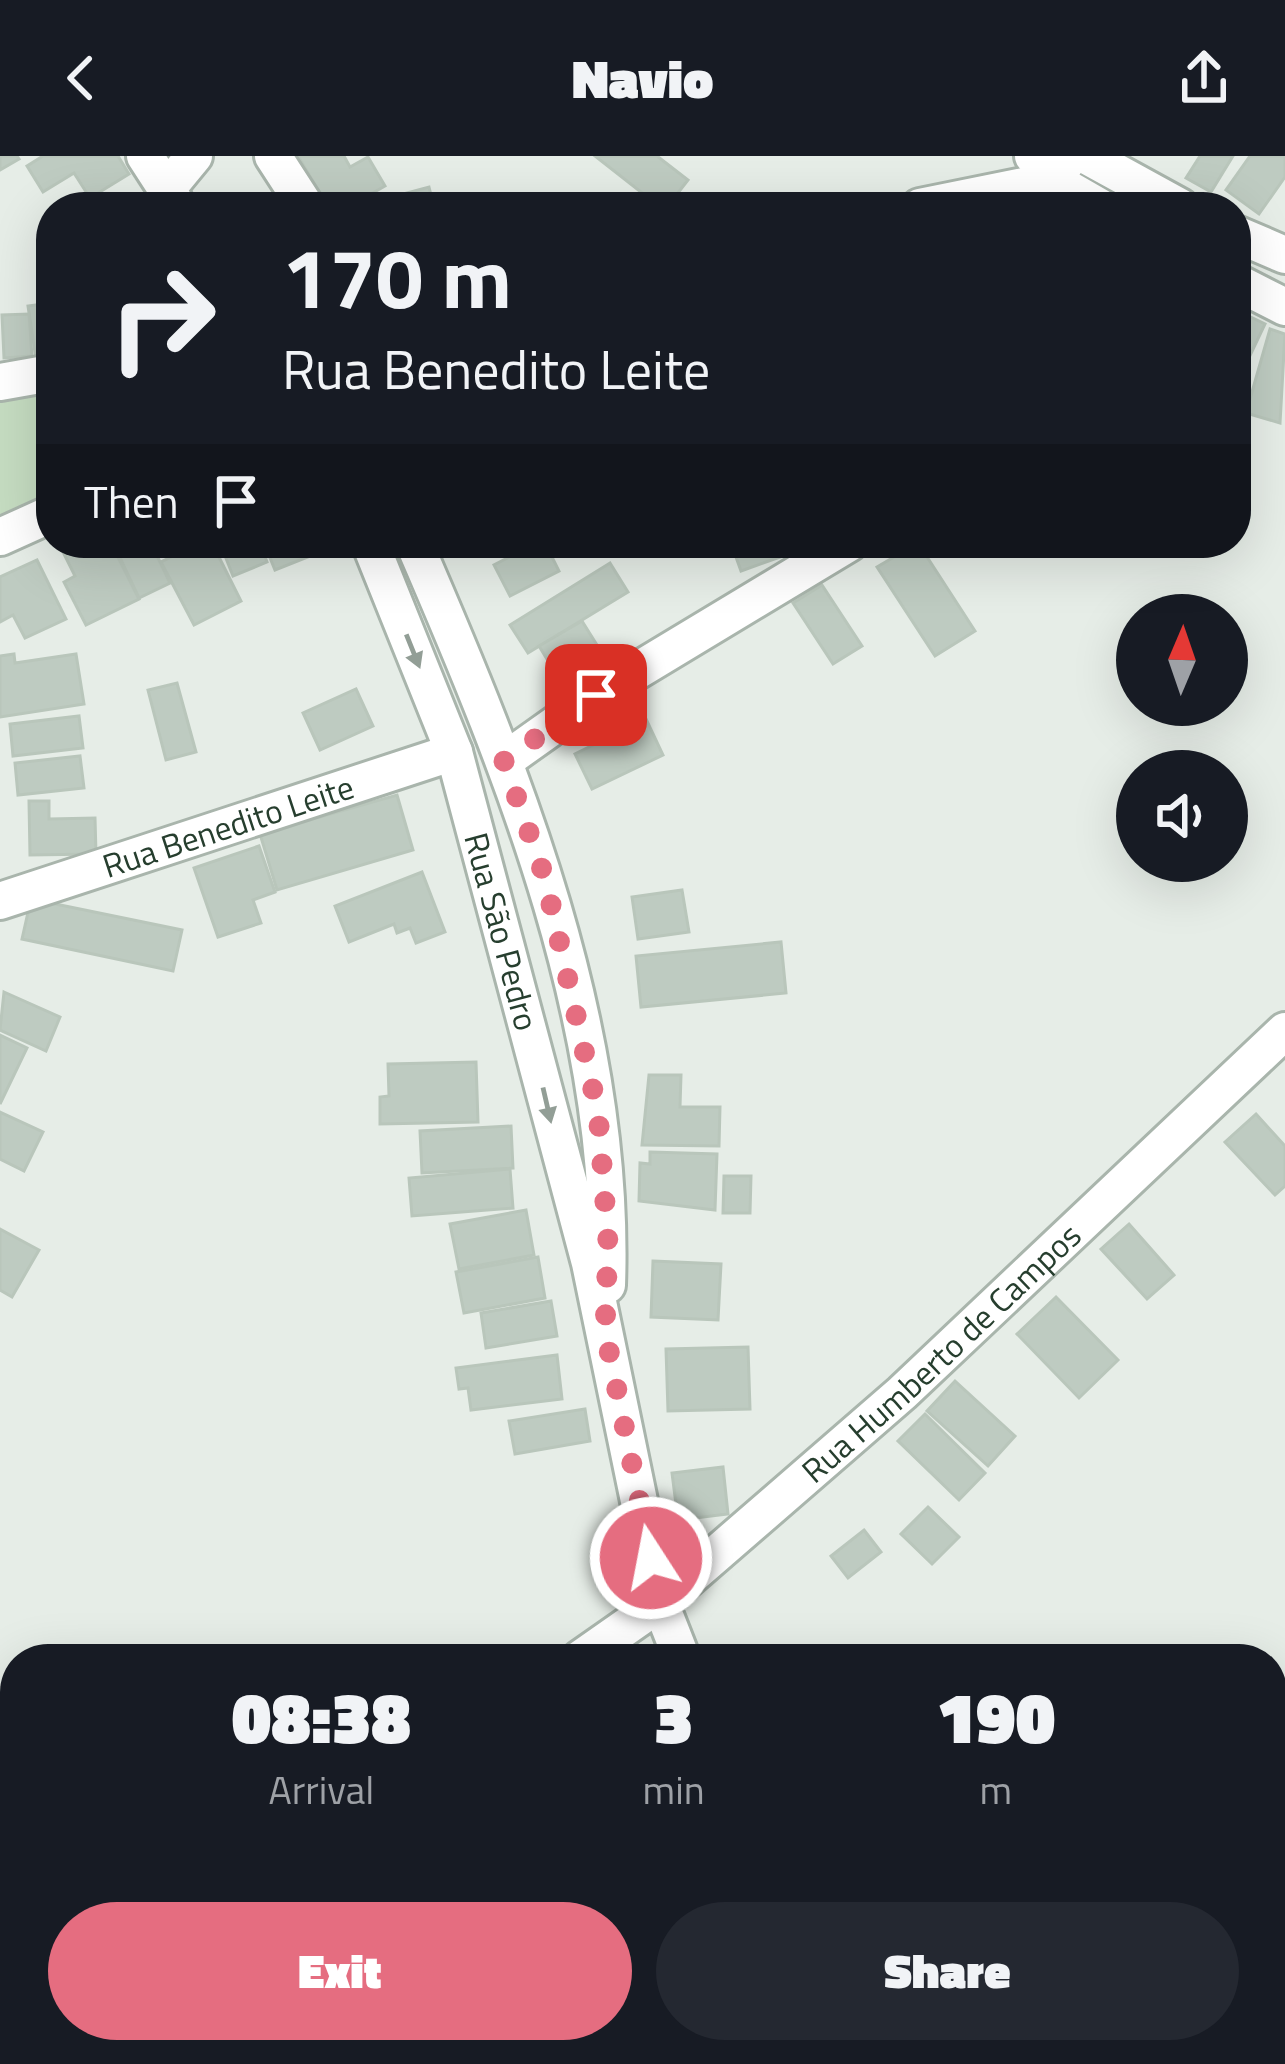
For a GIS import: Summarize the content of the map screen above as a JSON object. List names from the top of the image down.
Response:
{
  "streets": {
    "street": ["Rua Benedito Leite", "Rua São Pedro", "Rua Humberto de Campos"]
  },
  "crossings": [
    ["Rua Benedito Leite", "Rua São Pedro"],
    ["Rua São Pedro", "Rua Humberto de Campos"]
  ],
  "north": "top",
  "page": {
    "header": "Navio",
    "turn": ["170 m", "Rua Benedito Leite"],
    "then": "Then",
    "eta": [
      "08:38",
      "Arrival",
      "3",
      "min",
      "190",
      "m"
    ],
    "buttons": ["Exit", "Share"]
  }
}
